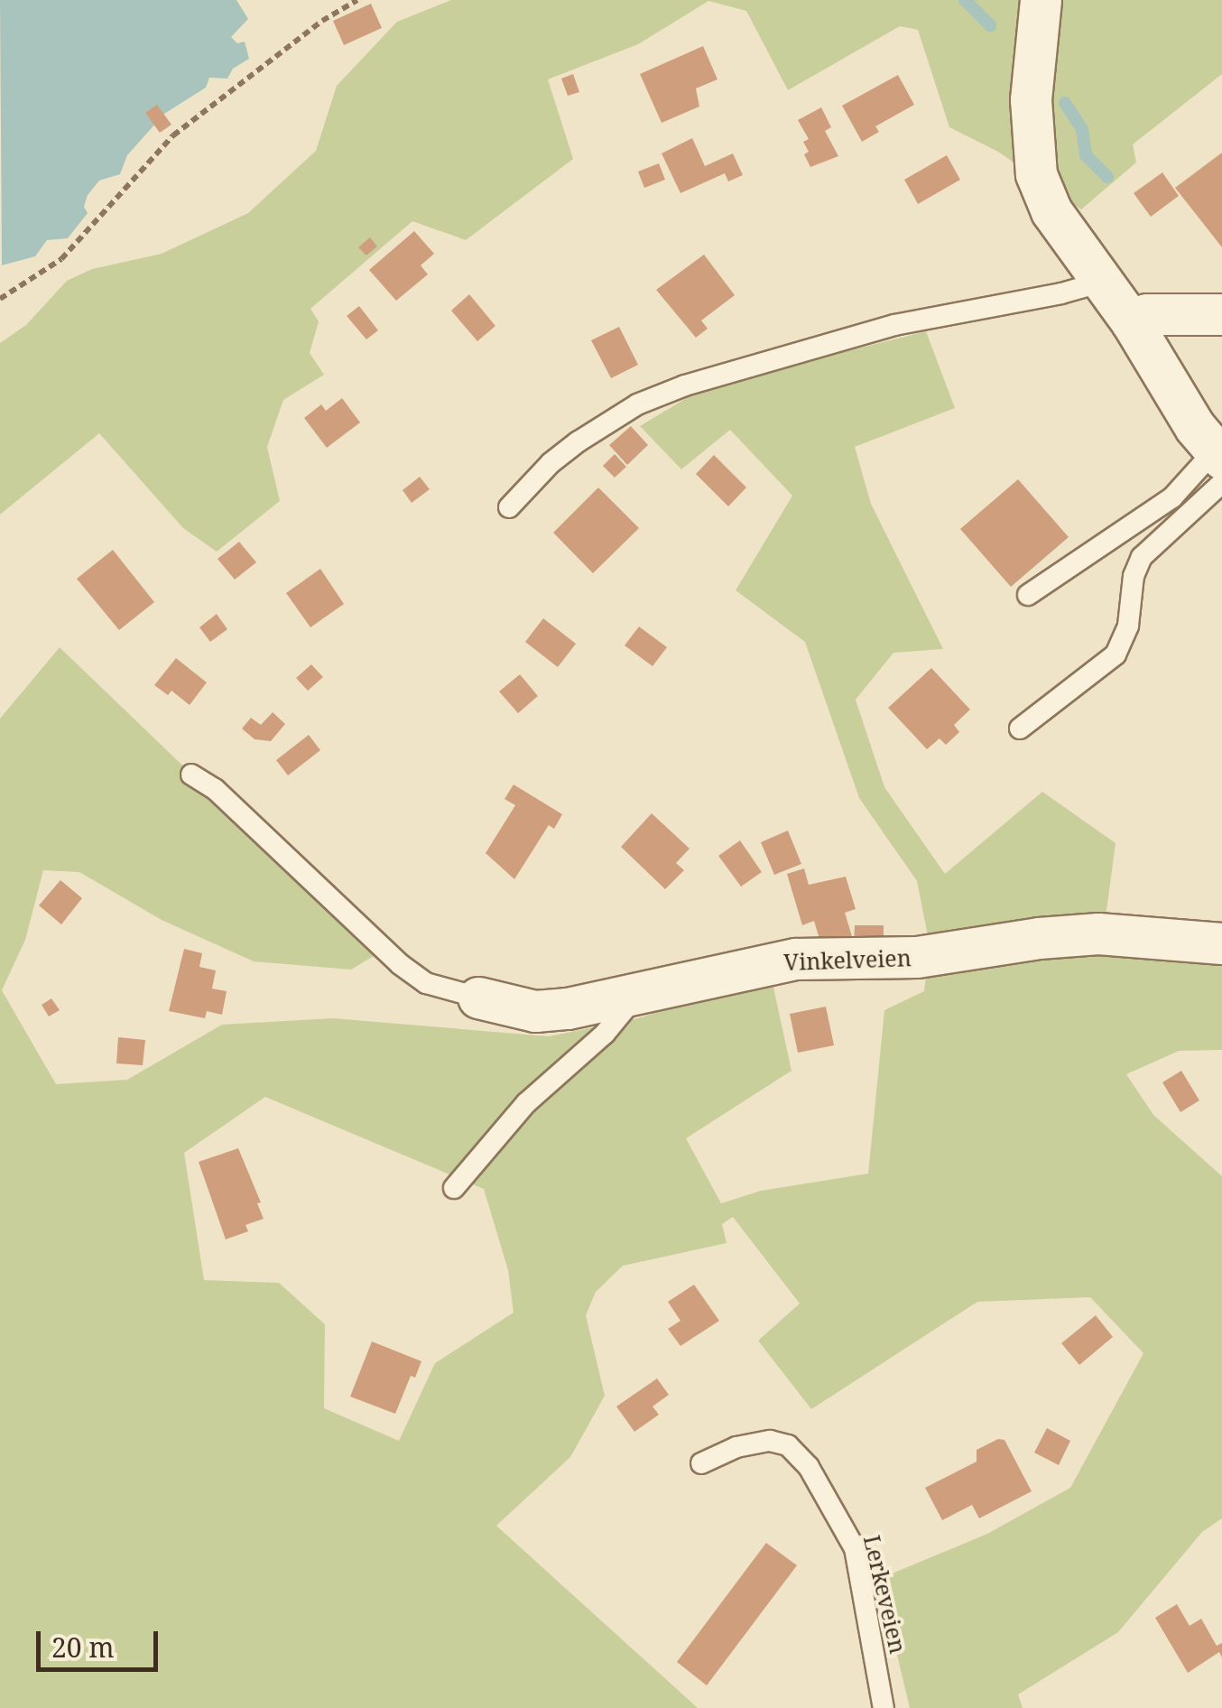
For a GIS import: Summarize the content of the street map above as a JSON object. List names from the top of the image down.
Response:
{
  "streets": {
    "street": ["Vinkelveien"],
    "lane": ["Lerkeveien"]
  },
  "scale_bar": "20 m"
}
